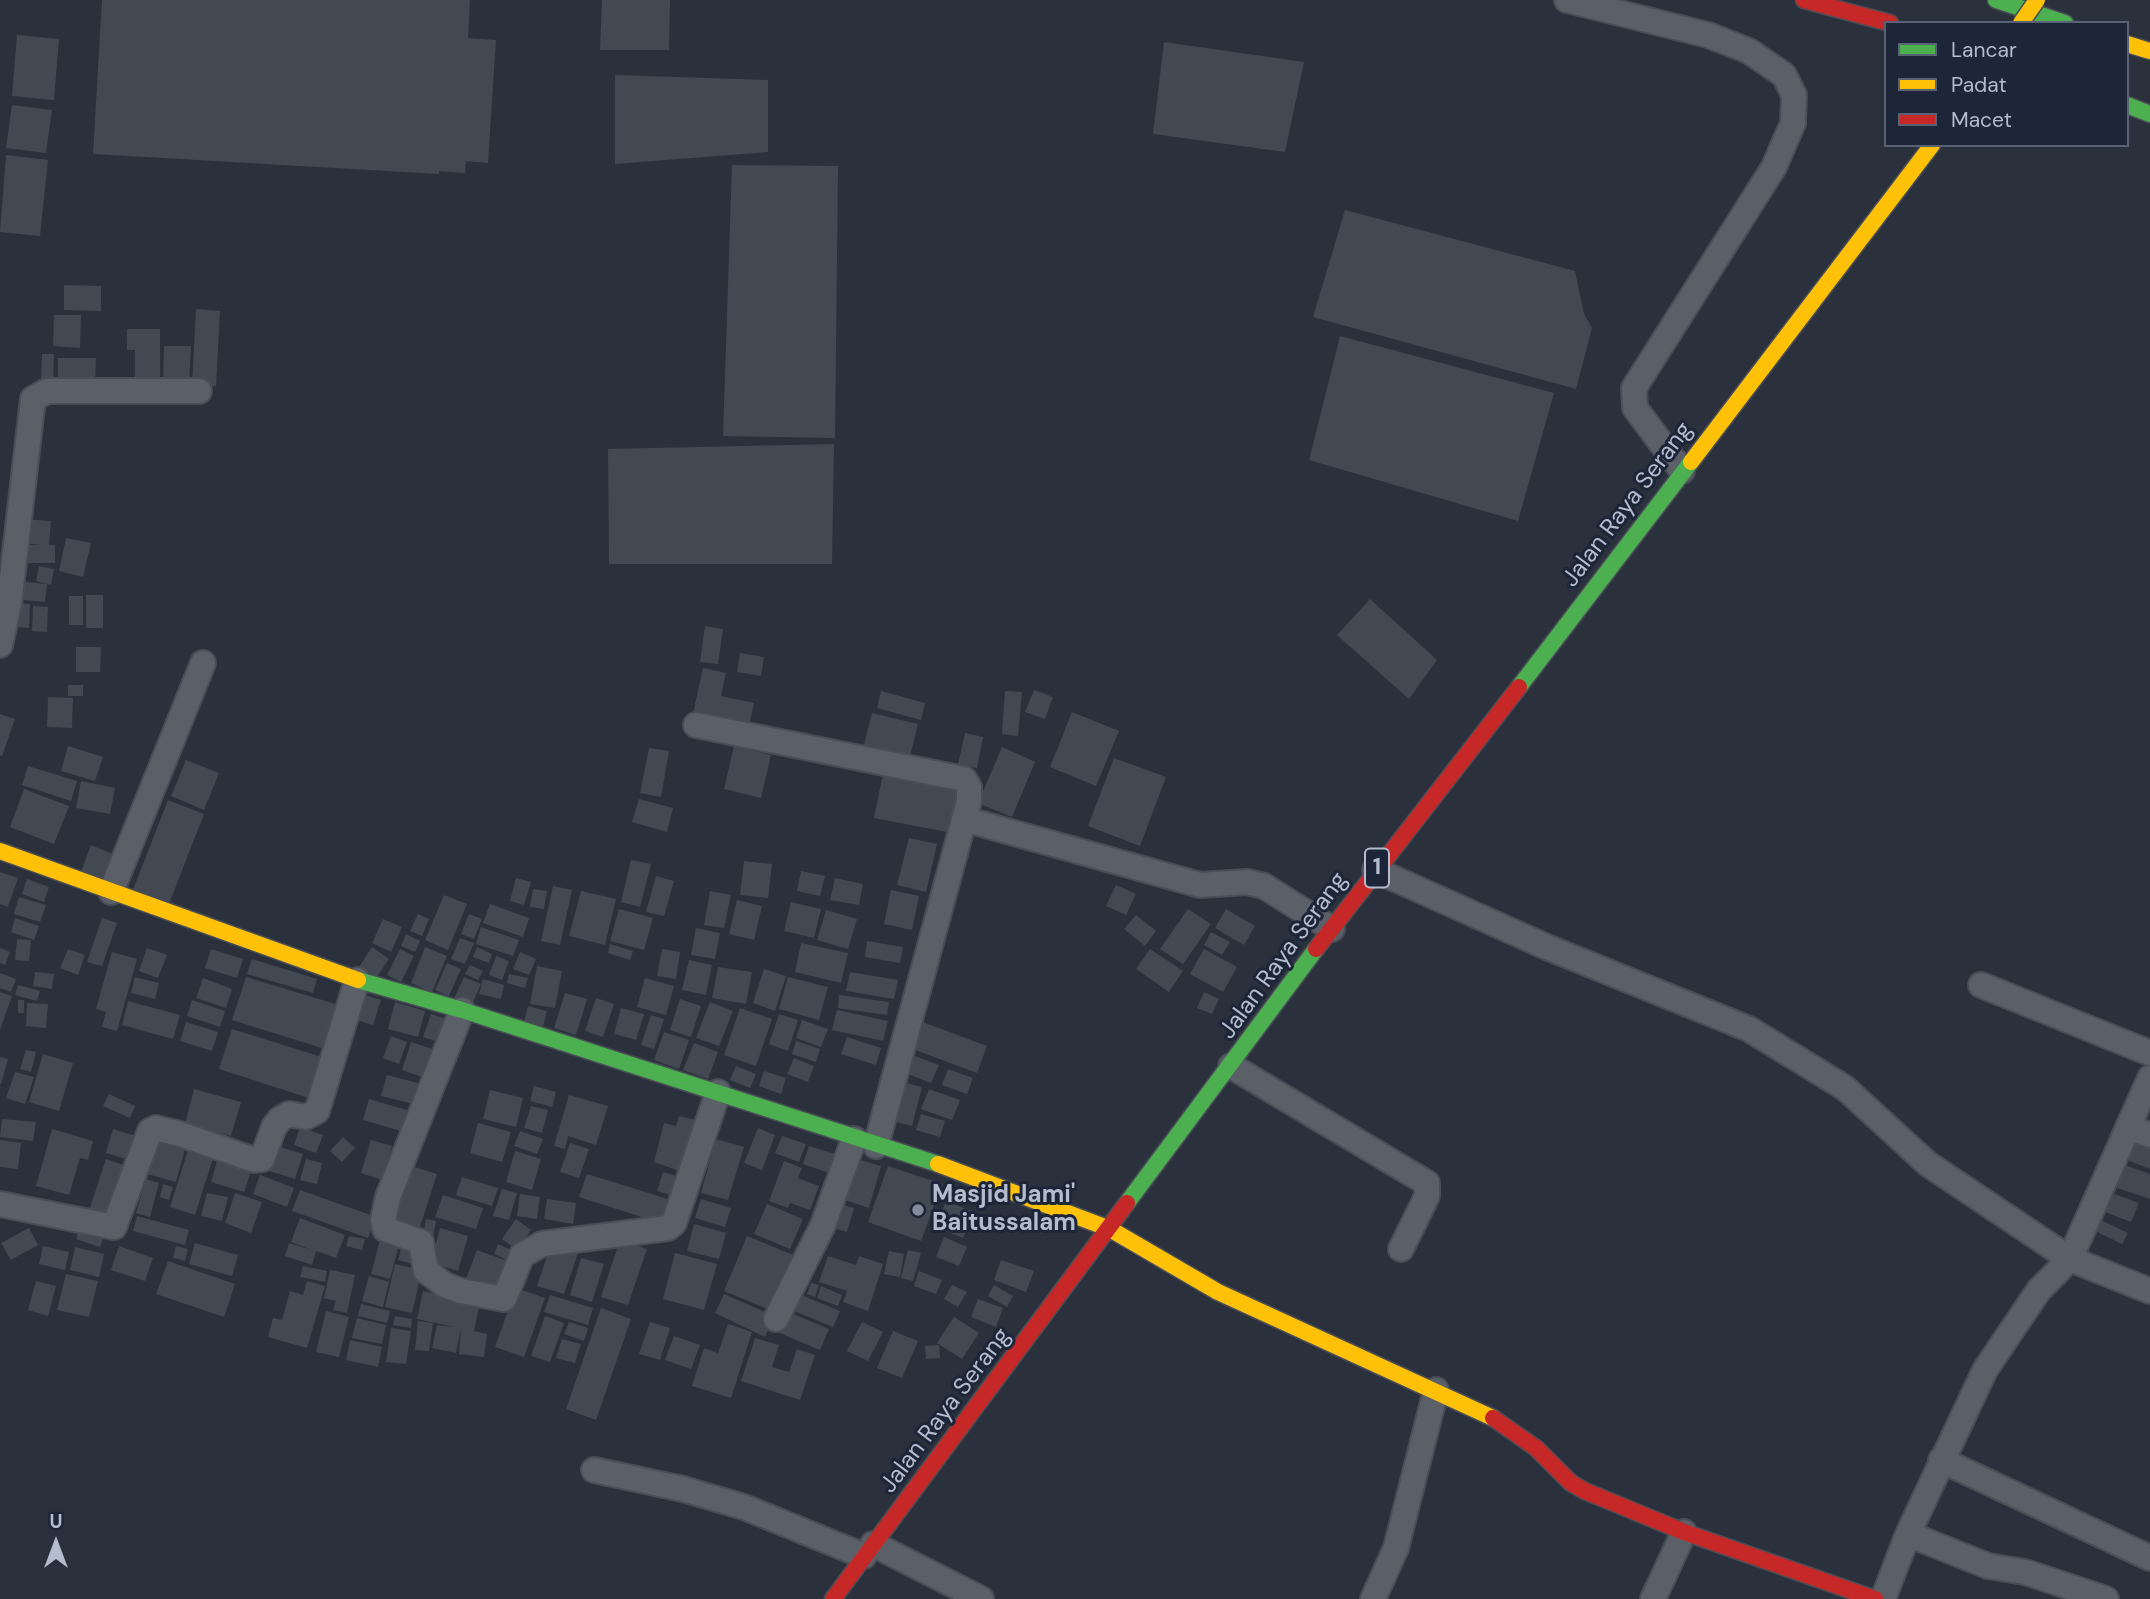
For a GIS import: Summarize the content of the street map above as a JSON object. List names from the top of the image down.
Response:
{
  "streets": {
    "main road": ["Jalan Raya Serang", "1"]
  },
  "places": ["Masjid Jami' Baitussalam"],
  "legend": ["Lancar", "Padat", "Macet"],
  "north": "top"
}
